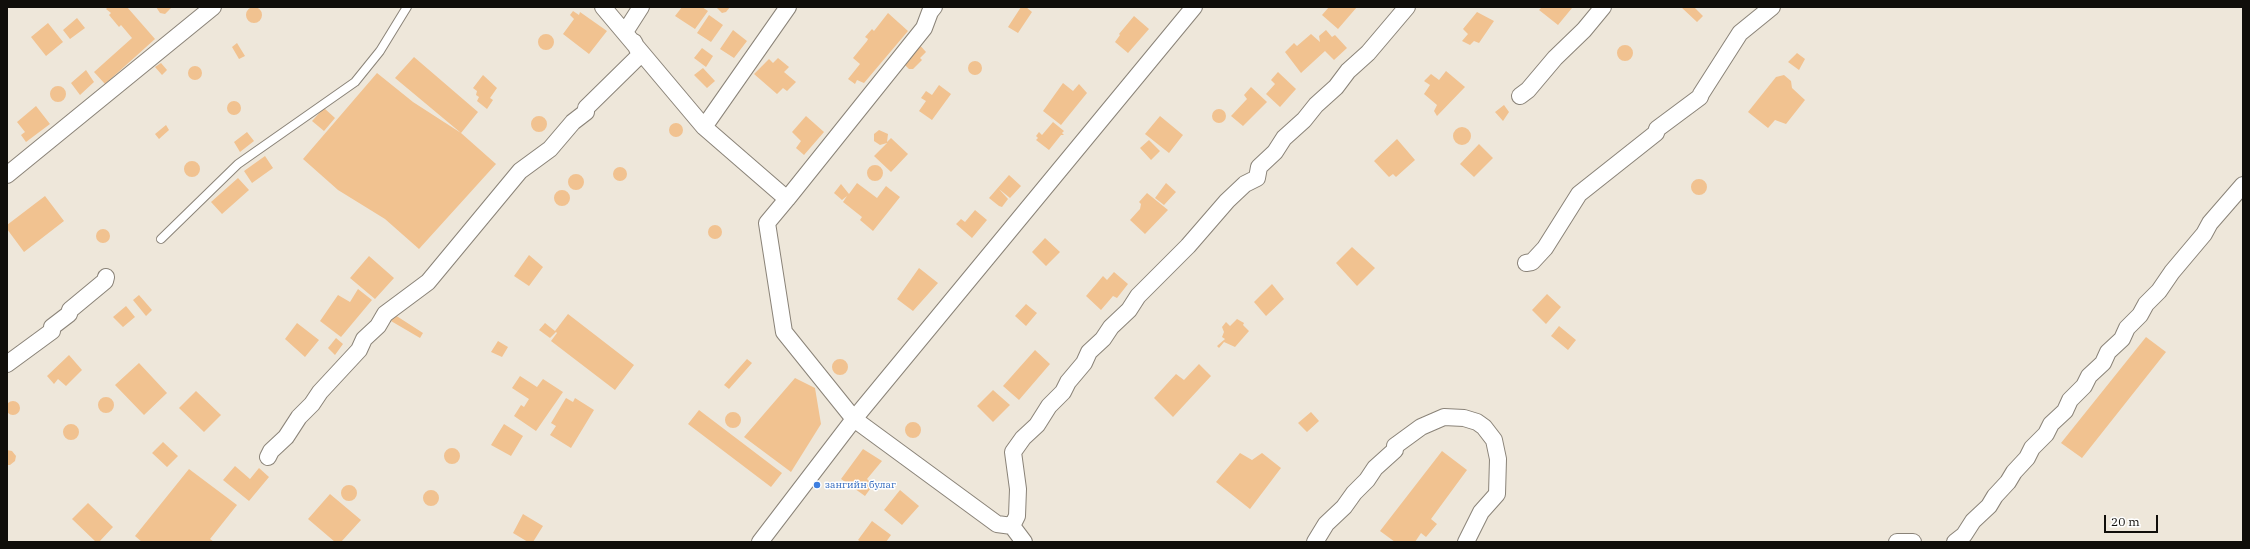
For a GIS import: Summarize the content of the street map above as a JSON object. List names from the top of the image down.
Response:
{
  "places": ["зангийн булаг"],
  "scale_bar": "20 m"
}
